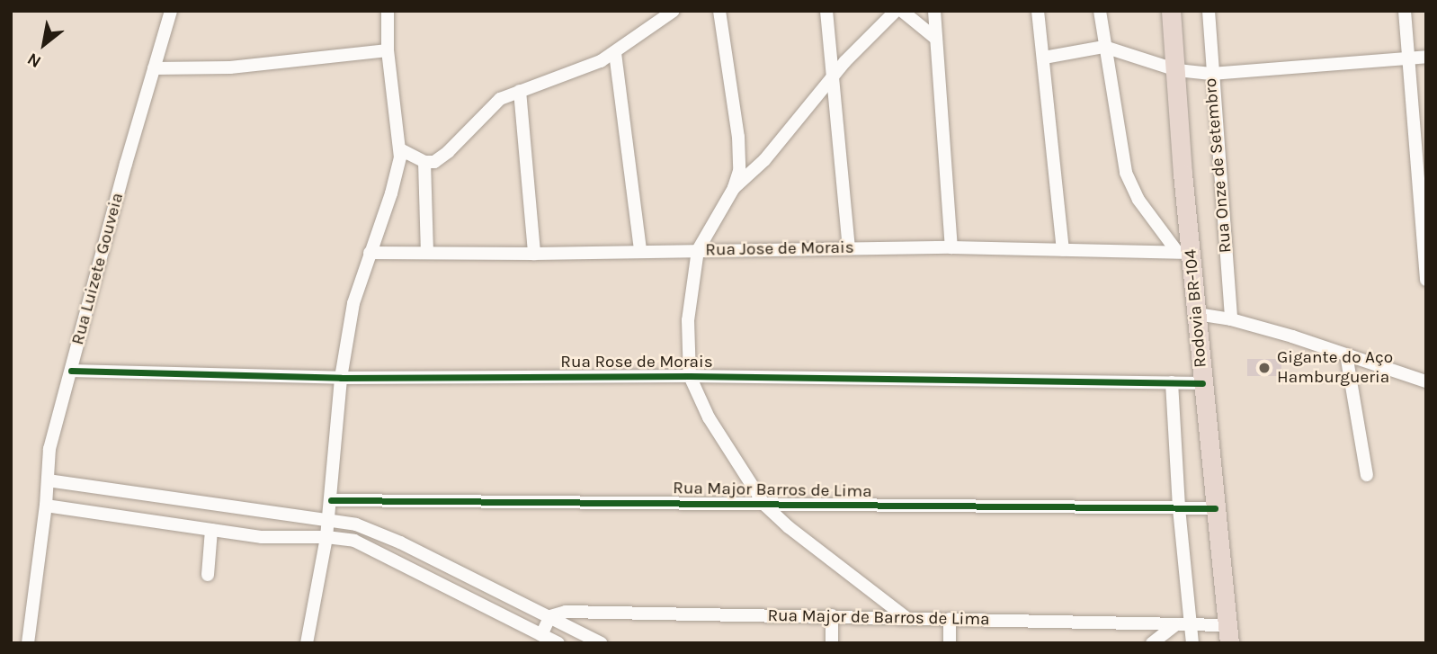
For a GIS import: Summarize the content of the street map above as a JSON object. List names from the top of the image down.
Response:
{
  "streets": {
    "highway": ["Rodovia BR-104"],
    "street": [
      "Rua Onze de Setembro",
      "Rua Jose de Morais",
      "Rua Luizete Gouveia",
      "Rua Rose de Morais",
      "Rua Major Barros de Lima",
      "Rua Major de Barros de Lima"
    ]
  },
  "crossings": [
    ["Rua Jose de Morais", "Rodovia BR-104"],
    ["Rua Luizete Gouveia", "Rua Rose de Morais"],
    ["Rodovia BR-104", "Rua Rose de Morais"],
    ["Rodovia BR-104", "Rua Major Barros de Lima"],
    ["Rodovia BR-104", "Rua Major de Barros de Lima"]
  ],
  "places": ["Gigante do Aço Hamburgueria"],
  "north": "bottom left"
}
